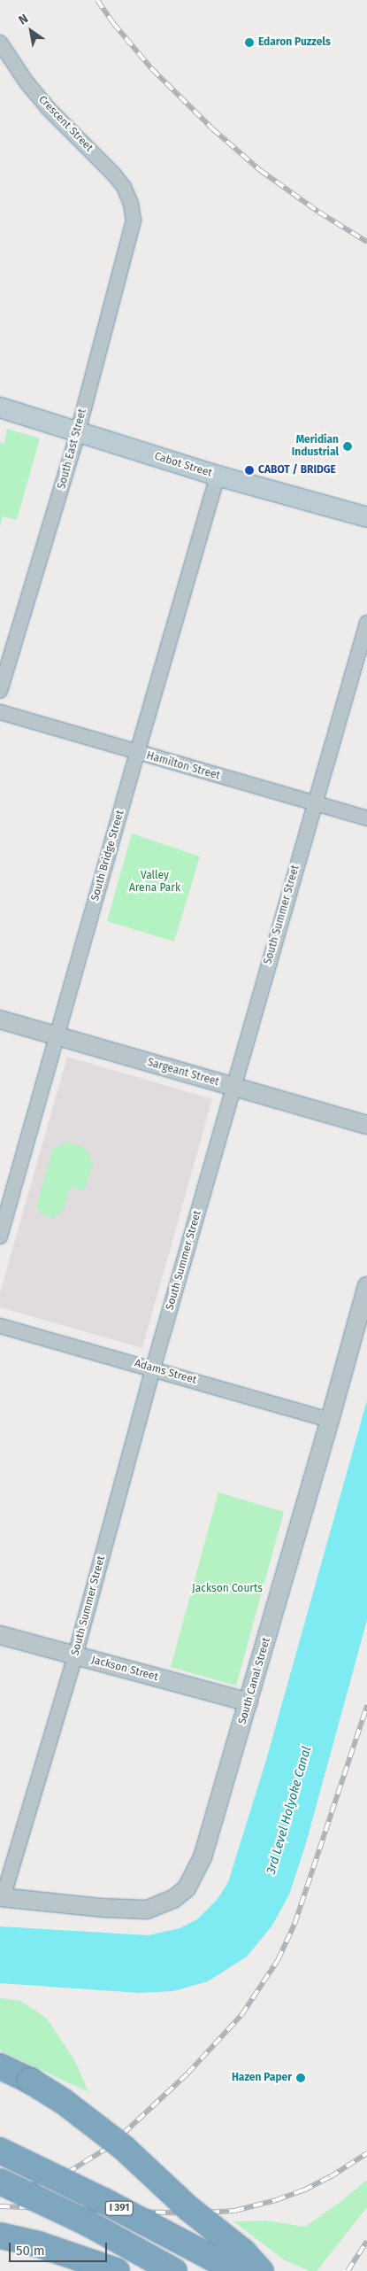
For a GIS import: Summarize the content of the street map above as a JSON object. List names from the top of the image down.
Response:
{
  "streets": {
    "highway": ["I 391"],
    "main road": ["Cabot Street"],
    "street": [
      "Crescent Street",
      "South East Street",
      "Hamilton Street",
      "South Bridge Street",
      "South Summer Street",
      "Sargeant Street",
      "Adams Street",
      "Jackson Street",
      "South Canal Street"
    ]
  },
  "crossings": [
    ["Crescent Street", "South East Street"],
    ["South East Street", "Cabot Street"],
    ["Cabot Street", "South Bridge Street"],
    ["Hamilton Street", "South Bridge Street"],
    ["Hamilton Street", "South Summer Street"],
    ["South Bridge Street", "Sargeant Street"],
    ["South Summer Street", "Sargeant Street"],
    ["South Summer Street", "Adams Street"],
    ["South Summer Street", "Jackson Street"],
    ["South Summer Street", "South Canal Street"],
    ["Adams Street", "South Canal Street"],
    ["Jackson Street", "South Canal Street"]
  ],
  "water": ["3rd Level Holyoke Canal"],
  "parks": ["Valley Arena Park", "Jackson Courts"],
  "places": [
    "Edaron Puzzels",
    "Meridian Industrial",
    "CABOT / BRIDGE",
    "Hazen Paper"
  ],
  "scale_bar": "50 m",
  "north": "top left"
}
